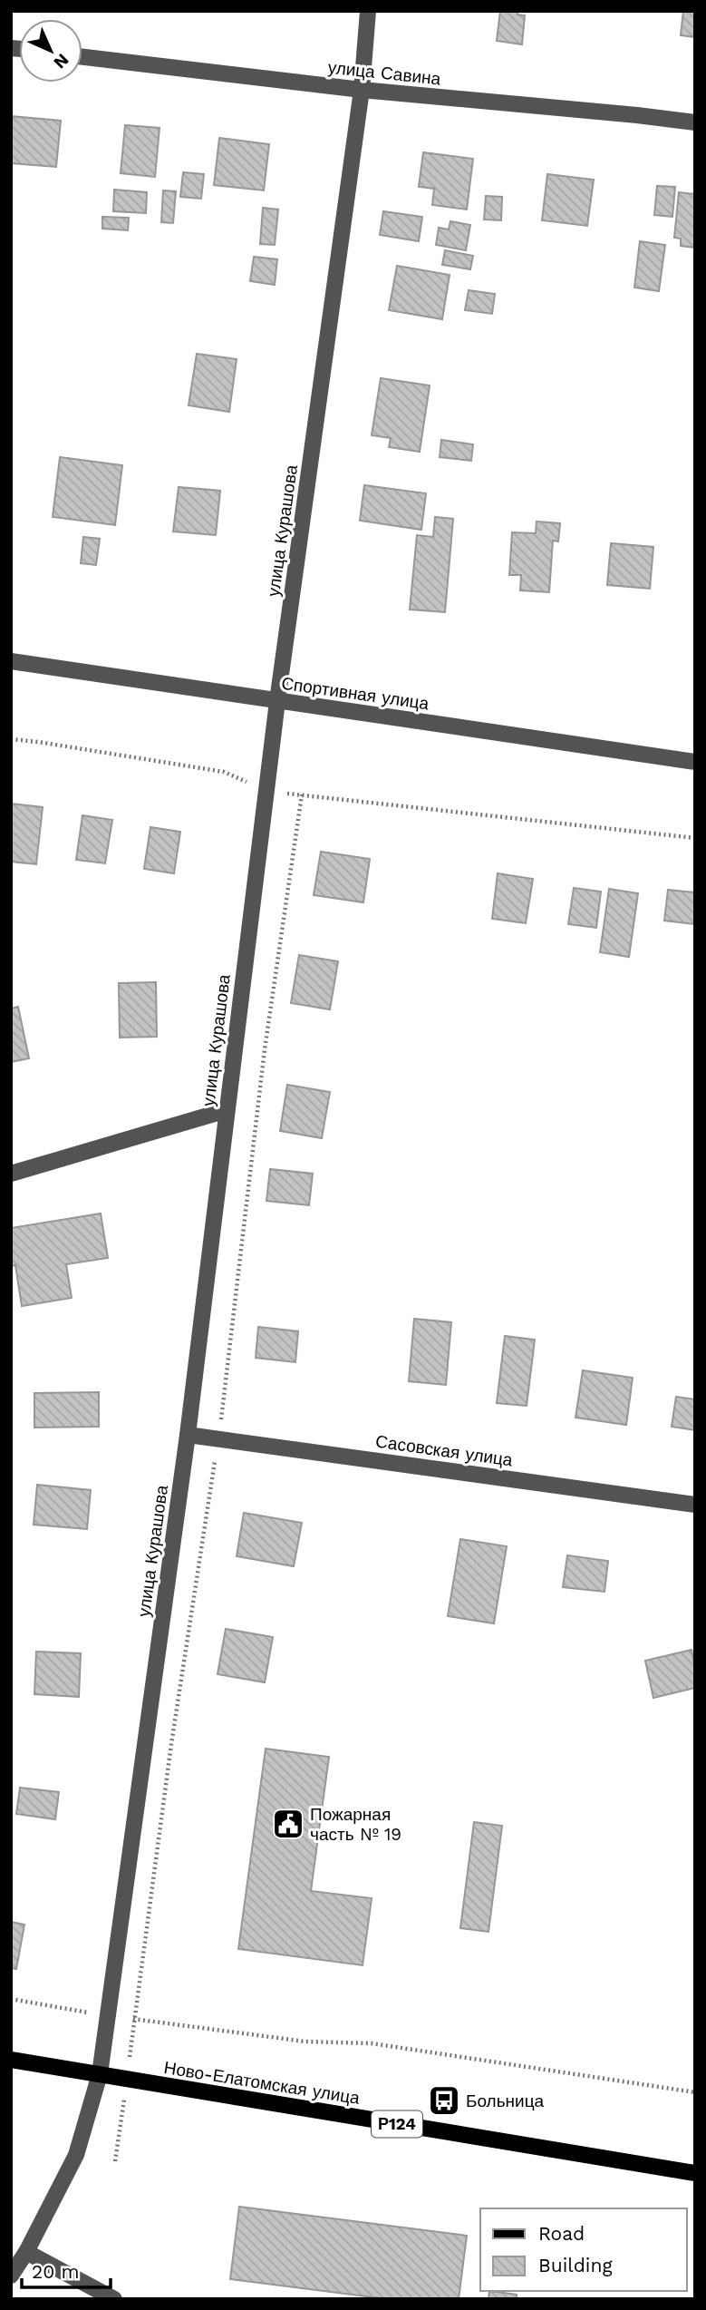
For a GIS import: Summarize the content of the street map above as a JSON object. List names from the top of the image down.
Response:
{
  "streets": {
    "main road": ["Ново-Елатомская улица", "Р124"],
    "street": [
      "улица Савина",
      "улица Курашова",
      "Спортивная улица",
      "Сасовская улица"
    ]
  },
  "crossings": [
    ["улица Савина", "улица Курашова"],
    ["улица Курашова", "Спортивная улица"],
    ["улица Курашова", "Сасовская улица"],
    ["улица Курашова", "Ново-Елатомская улица"]
  ],
  "places": {
    "public building": ["Пожарная часть № 19"],
    "bus stop": ["Больница"]
  },
  "legend": ["Road", "Building"],
  "scale_bar": "20 m",
  "north": "bottom right"
}
